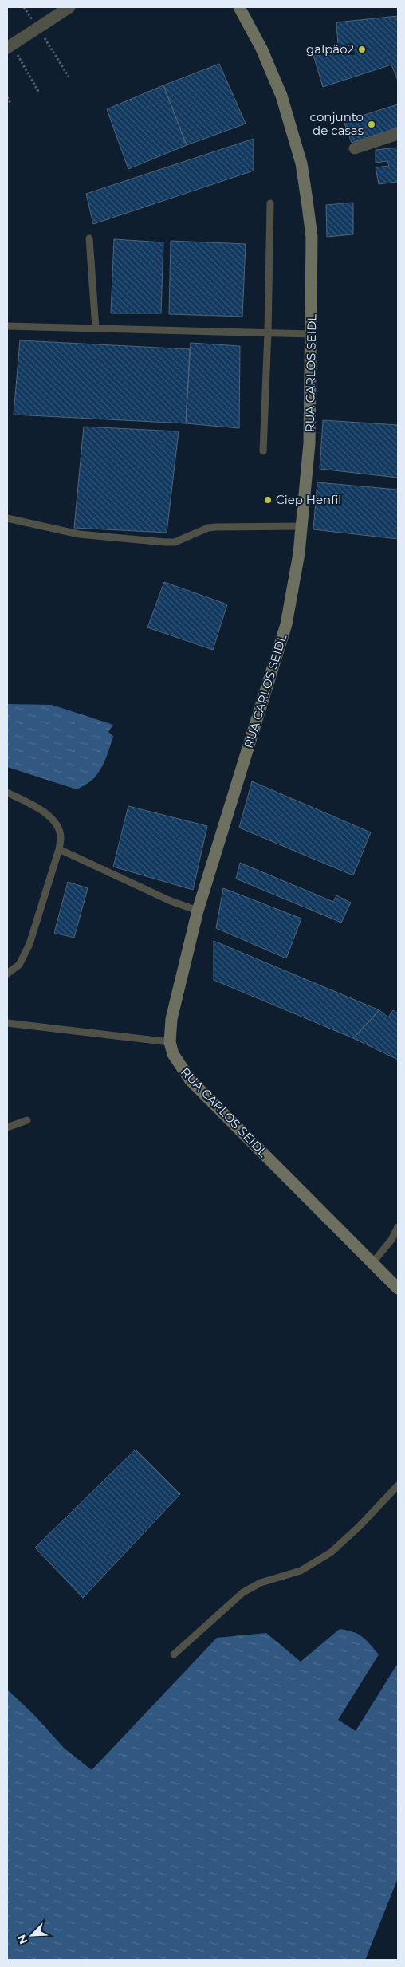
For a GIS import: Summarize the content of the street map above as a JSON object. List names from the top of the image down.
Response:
{
  "streets": {
    "street": ["RUA CARLOS SEIDL"]
  },
  "places": ["galpão2", "conjunto de casas", "Ciep Henfil"],
  "north": "bottom left"
}
